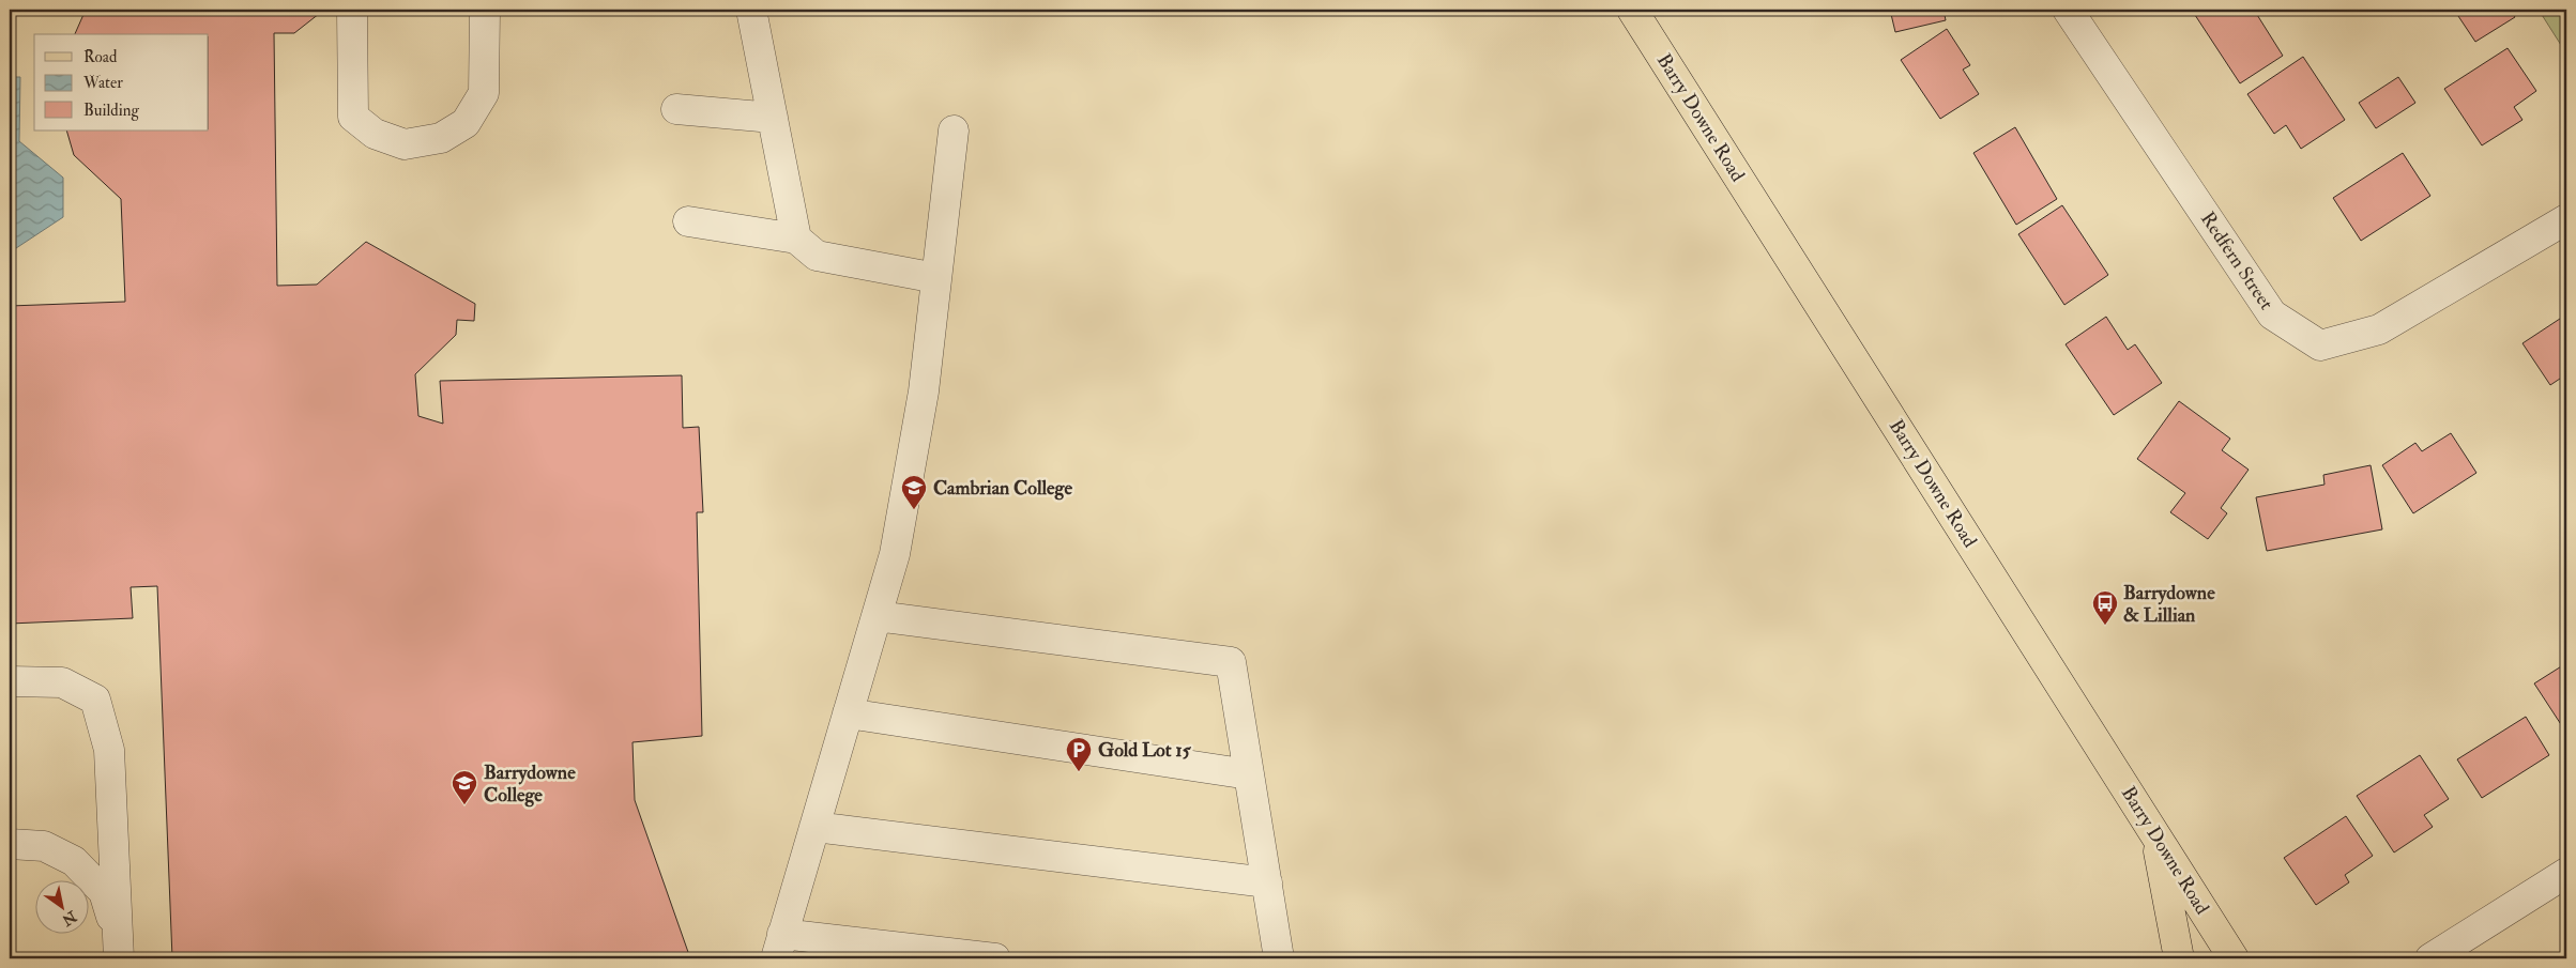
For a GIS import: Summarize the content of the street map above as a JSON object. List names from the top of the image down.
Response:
{
  "streets": {
    "main road": ["Barry Downe Road"],
    "street": ["Redfern Street"]
  },
  "places": {
    "school or university": ["Cambrian College", "Barrydowne College"],
    "bus stop": ["Barrydowne & Lillian"],
    "parking": ["Gold Lot 15"]
  },
  "legend": ["Road", "Water", "Building"],
  "north": "bottom right"
}
